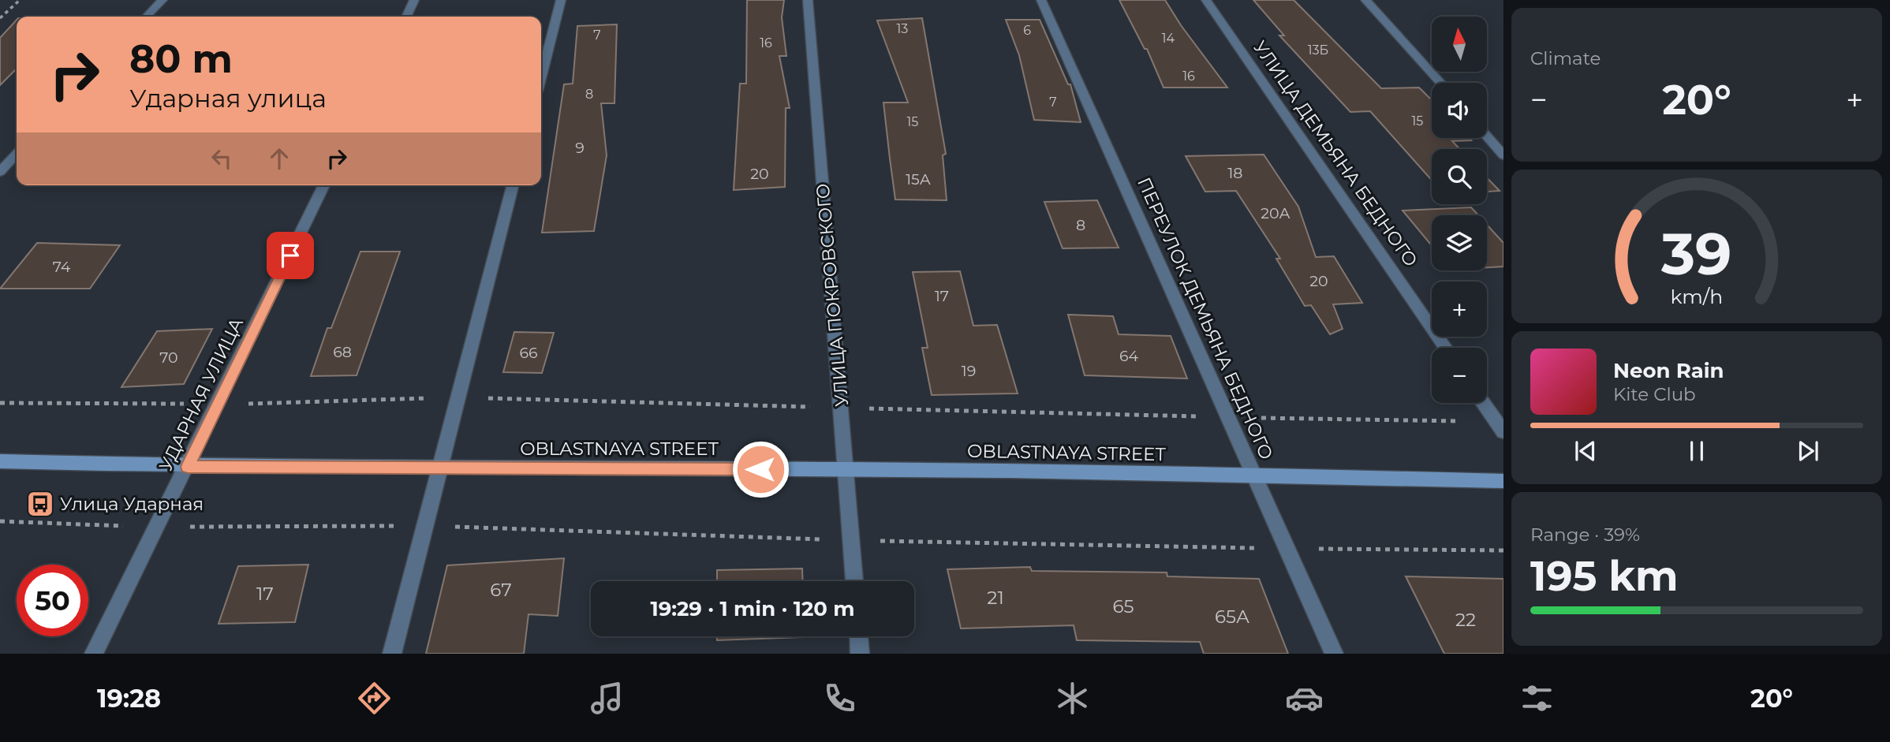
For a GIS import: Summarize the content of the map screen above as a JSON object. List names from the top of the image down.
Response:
{
  "streets": {
    "main road": ["OBLASTNAYA STREET"],
    "street": [
      "УЛИЦА ДЕМЬЯНА БЕДНОГО",
      "УЛИЦА ПОКРОВСКОГО",
      "ПЕРЕУЛОК ДЕМЬЯНА БЕДНОГО",
      "УДАРНАЯ УЛИЦА"
    ]
  },
  "crossings": [
    ["УЛИЦА ПОКРОВСКОГО", "OBLASTNAYA STREET"],
    ["ПЕРЕУЛОК ДЕМЬЯНА БЕДНОГО", "OBLASTNAYA STREET"],
    ["УДАРНАЯ УЛИЦА", "OBLASTNAYA STREET"]
  ],
  "places": {
    "bus stop": ["Улица Ударная"]
  },
  "house_numbers": [
    "13",
    "6",
    "7",
    "14",
    "16",
    "13Б",
    "16",
    "8",
    "7",
    "15",
    "15",
    "9",
    "18",
    "20",
    "15А",
    "20А",
    "8",
    "74",
    "20",
    "17",
    "68",
    "66",
    "64",
    "70",
    "19",
    "67",
    "17",
    "21",
    "65",
    "65А",
    "22"
  ],
  "north": "top",
  "page": {
    "tile": [
      "Climate",
      ["Range · 39%", "195 km"]
    ],
    "map_buttons": ["+", "−"],
    "turn": ["80 m", "Ударная улица"],
    "heat": ["−", "20°", "+"],
    "song": ["Neon Rain", "Kite Club"],
    "limit": "50",
    "trip": "19:29 · 1 min · 120 m",
    "tabs": ["19:28", "20°"],
    "gauge": ["39", "km/h"]
  }
}
